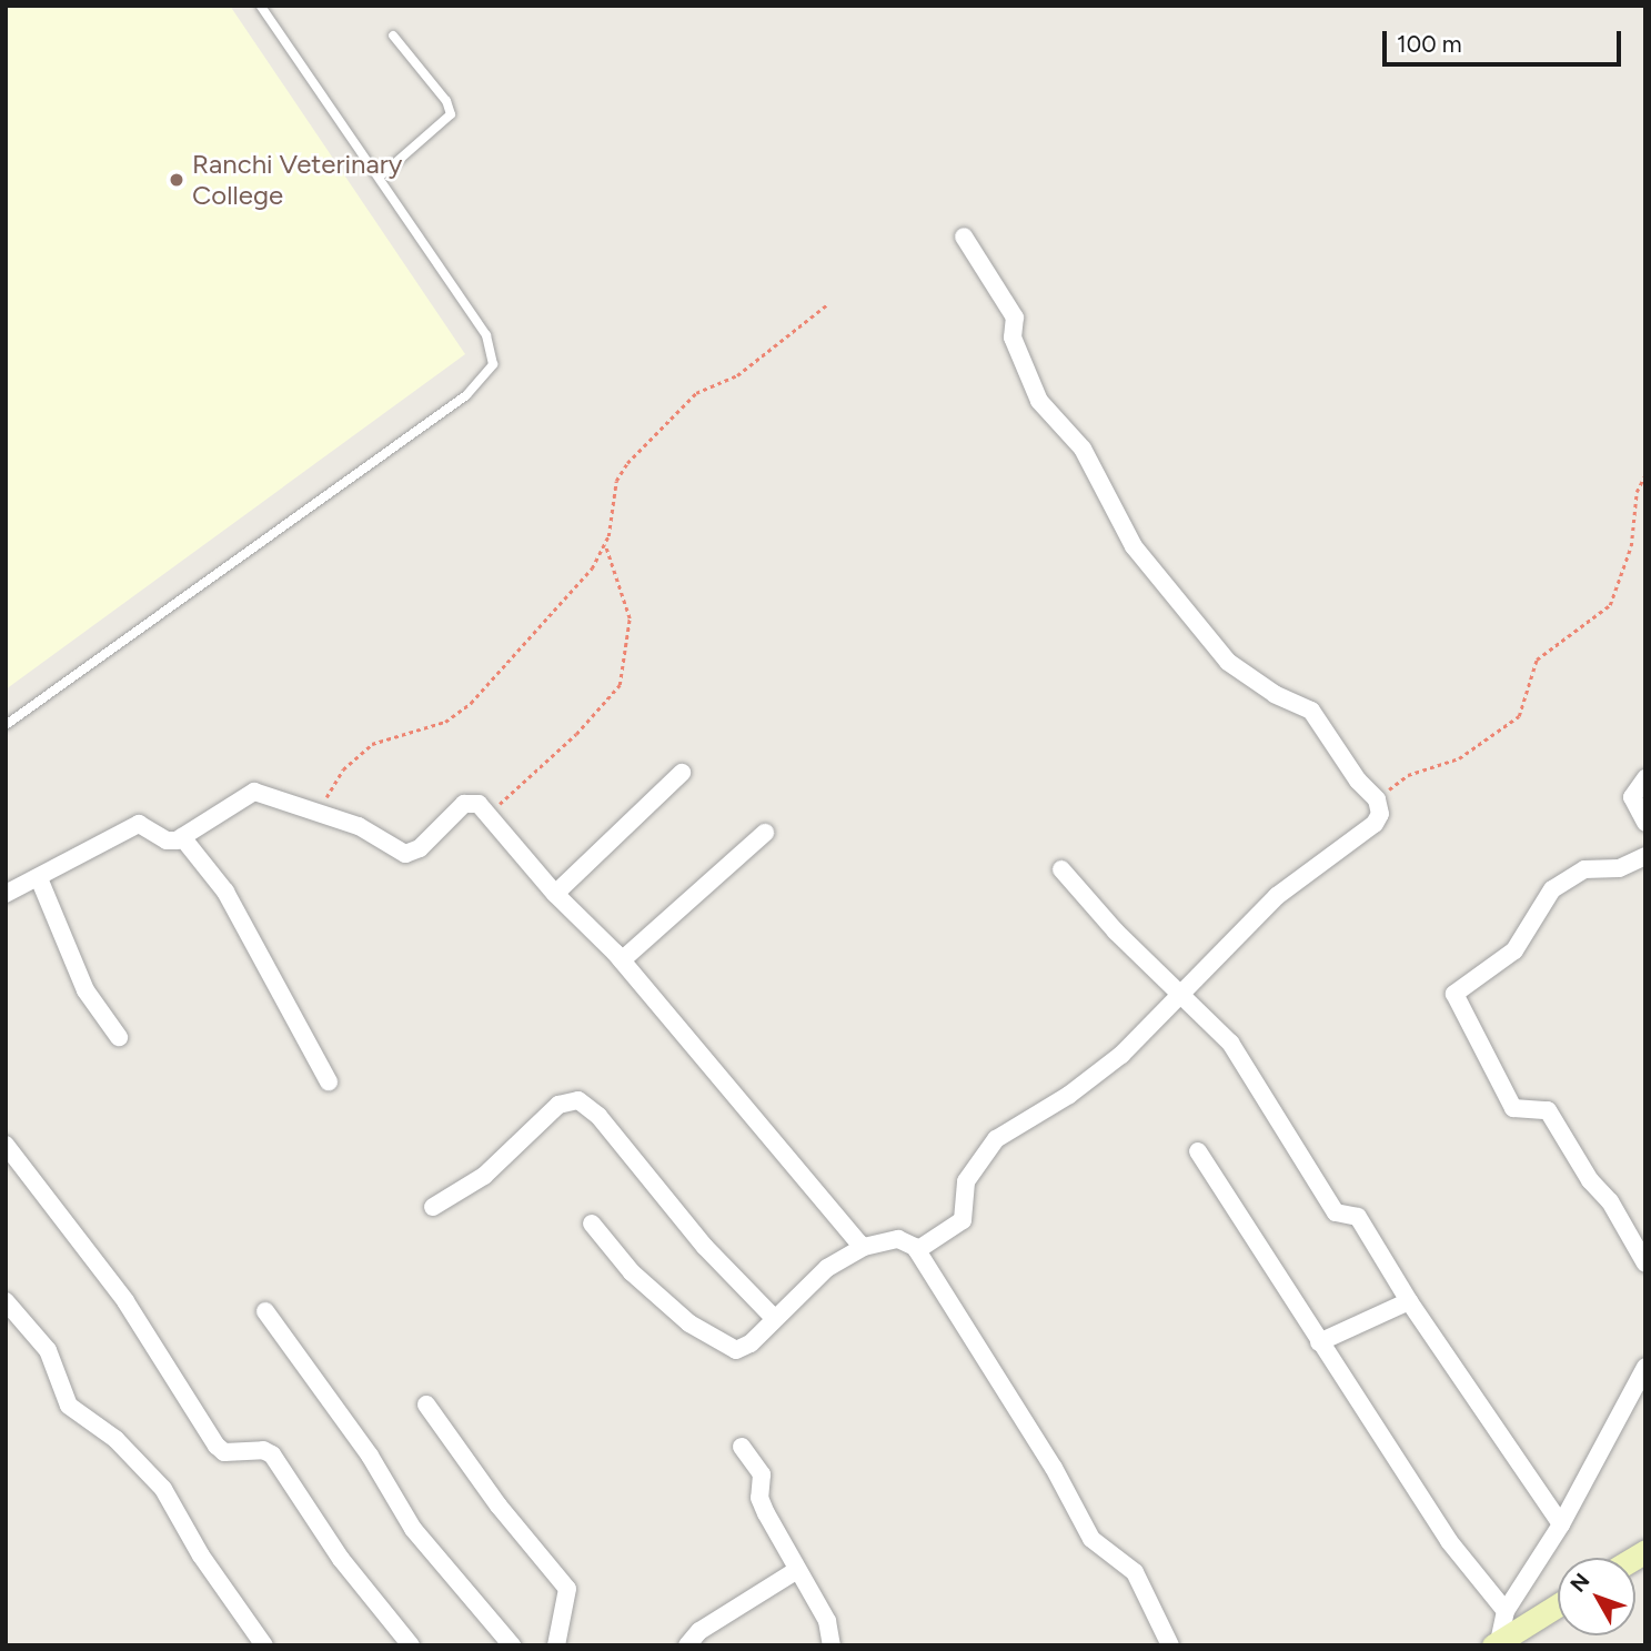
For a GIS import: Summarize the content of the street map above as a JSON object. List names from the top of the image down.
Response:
{
  "places": ["Ranchi Veterinary College"],
  "scale_bar": "100 m",
  "north": "top left"
}
